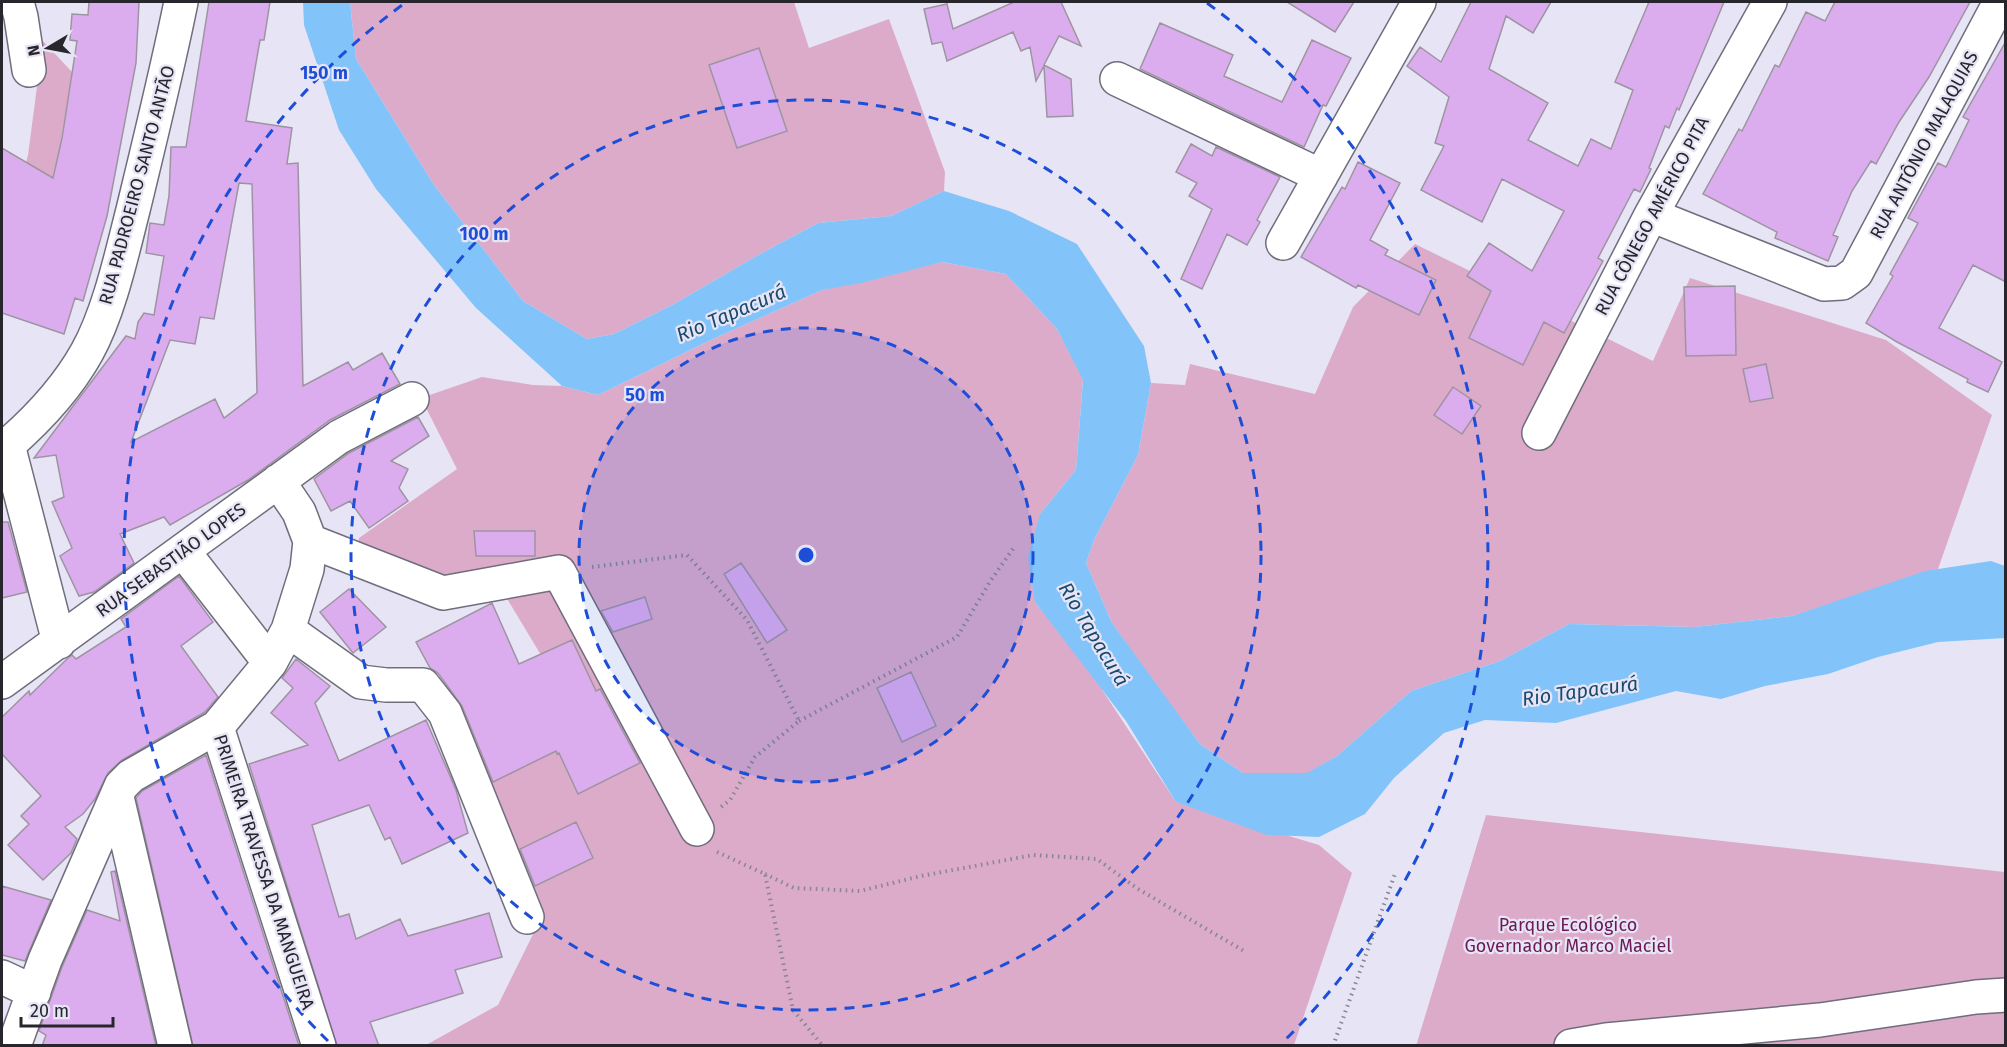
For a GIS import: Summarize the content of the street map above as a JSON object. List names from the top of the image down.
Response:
{
  "streets": {
    "street": [
      "RUA ANTÔNIO MALAQUIAS",
      "RUA PADROEIRO SANTO ANTÃO",
      "RUA CÔNEGO AMÉRICO PITA",
      "RUA SEBASTIÃO LOPES",
      "PRIMEIRA TRAVESSA DA MANGUEIRA"
    ]
  },
  "crossings": [
    ["RUA ANTÔNIO MALAQUIAS", "RUA CÔNEGO AMÉRICO PITA"],
    ["RUA SEBASTIÃO LOPES", "PRIMEIRA TRAVESSA DA MANGUEIRA"]
  ],
  "water": ["Rio Tapacurá"],
  "parks": ["Parque Ecológico Governador Marco Maciel"],
  "scale_bar": "20 m",
  "north": "left",
  "rings": ["150 m", "100 m", "50 m"]
}
